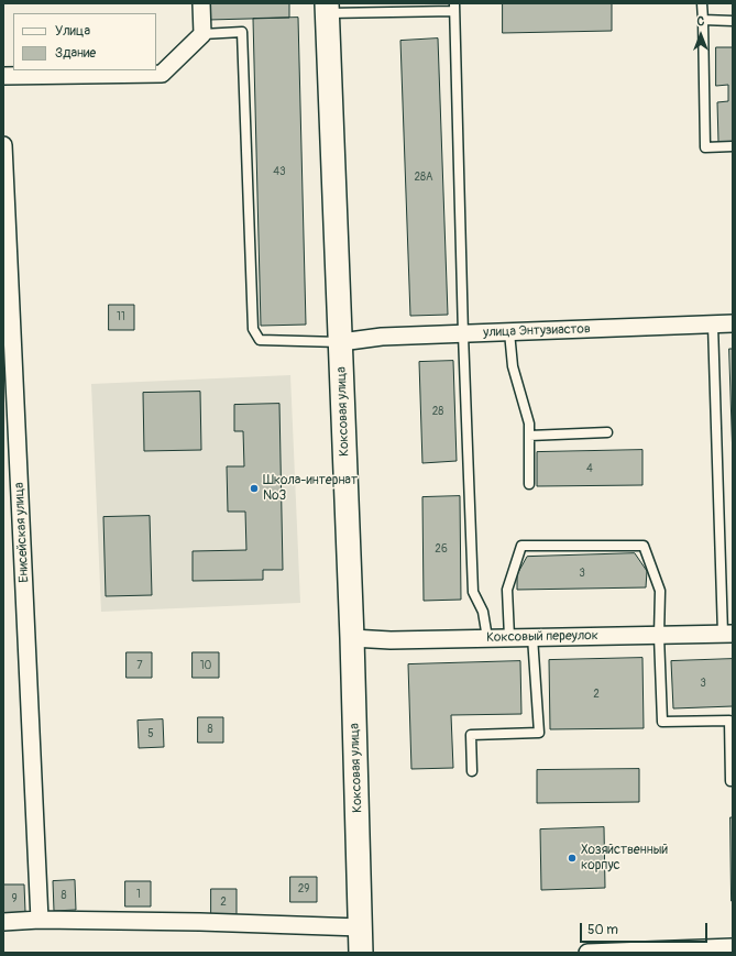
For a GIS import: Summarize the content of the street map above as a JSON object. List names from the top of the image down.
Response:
{
  "streets": {
    "main road": ["Коксовая улица"],
    "street": ["улица Энтузиастов", "Енисейская улица", "Коксовый переулок"]
  },
  "crossings": [
    ["улица Энтузиастов", "Коксовая улица"],
    ["Коксовая улица", "Коксовый переулок"]
  ],
  "places": ["Школа-интернат №3", "Хозяйственный корпус"],
  "house_numbers": [
    "43",
    "28А",
    "11",
    "28",
    "4",
    "26",
    "3",
    "7",
    "10",
    "3",
    "2",
    "8",
    "5",
    "29",
    "1",
    "8",
    "9",
    "2"
  ],
  "legend": ["Улица", "Здание"],
  "scale_bar": "50 m",
  "north": "top"
}
